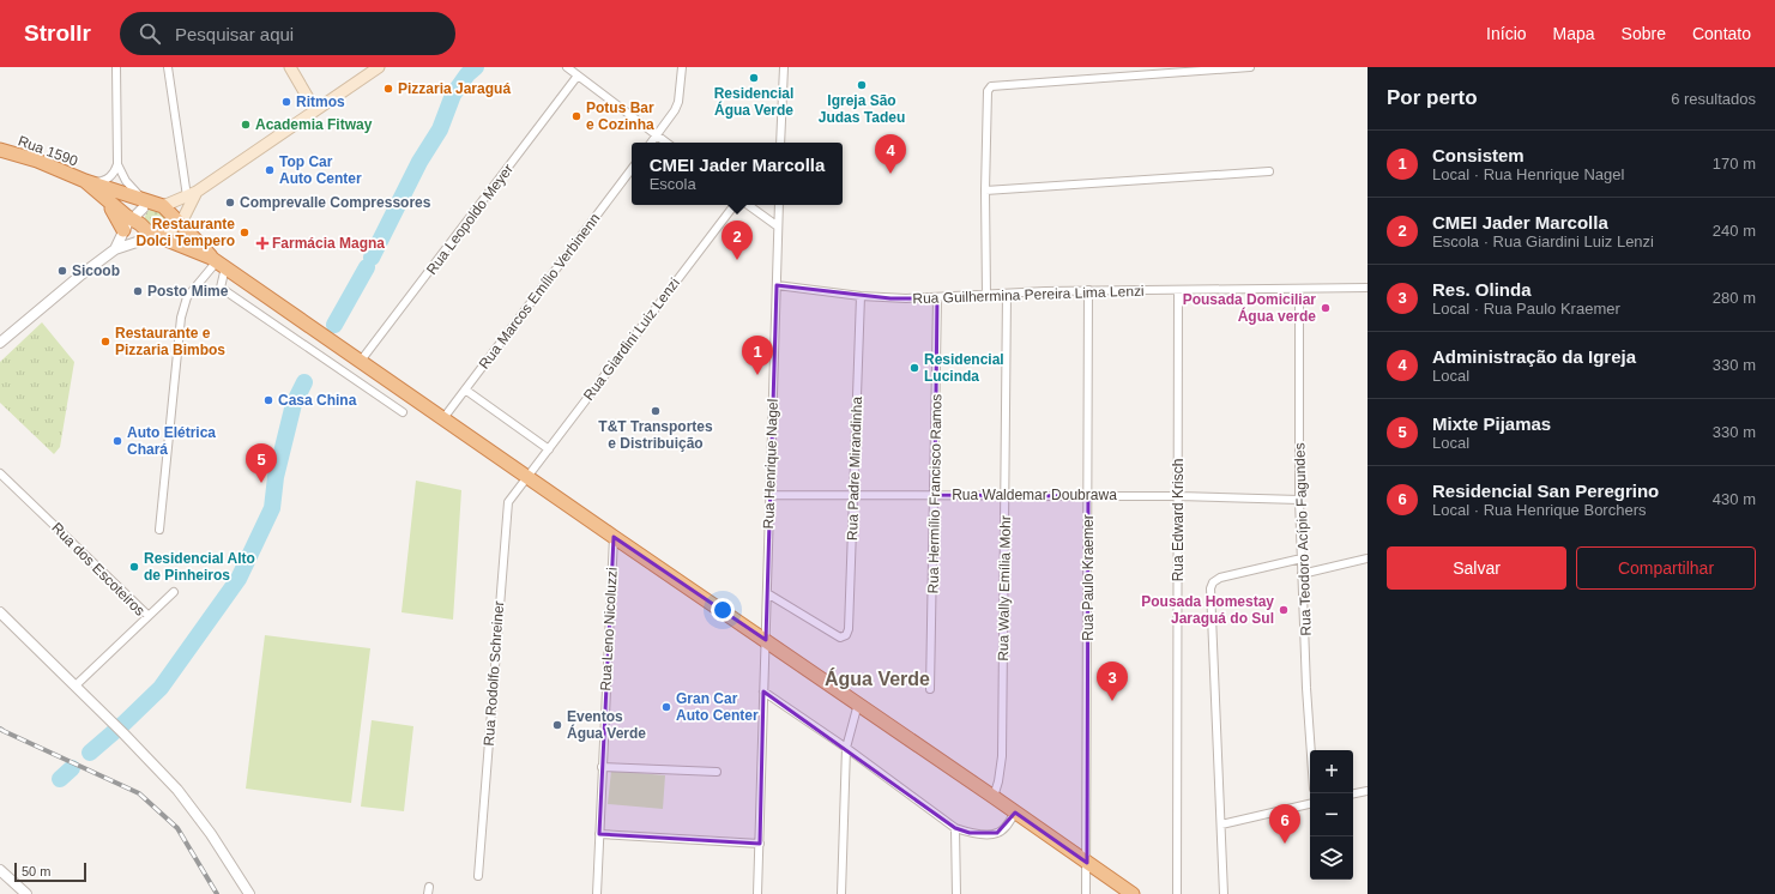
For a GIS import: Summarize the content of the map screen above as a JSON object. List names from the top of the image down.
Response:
{
  "streets": {
    "highway": ["Rua 1590"],
    "street": [
      "Rua Leopoldo Meyer",
      "Rua Marcos Emílio Verbinenn",
      "Rua Guilhermina Pereira Lima Lenzi",
      "Rua Giardini Luiz Lenzi",
      "Rua Henrique Nagel",
      "Rua Padre Mirandinha",
      "Rua Hermílio Francisco Ramos",
      "Rua Waldemar Doubrawa",
      "Rua Edward Krisch",
      "Rua Teodoro Acípio Fagundes",
      "Rua dos Escoteiros",
      "Rua Paulo Kraemer",
      "Rua Wally Emília Mohr",
      "Rua Leno Nicoluzzi",
      "Rua Rodolfo Schreiner"
    ]
  },
  "crossings": [
    ["Rua Guilhermina Pereira Lima Lenzi", "Rua Henrique Nagel"],
    ["Rua Guilhermina Pereira Lima Lenzi", "Rua Padre Mirandinha"],
    ["Rua Guilhermina Pereira Lima Lenzi", "Rua Hermílio Francisco Ramos"],
    ["Rua Guilhermina Pereira Lima Lenzi", "Rua Edward Krisch"],
    ["Rua Guilhermina Pereira Lima Lenzi", "Rua Teodoro Acípio Fagundes"],
    ["Rua Guilhermina Pereira Lima Lenzi", "Rua Paulo Kraemer"],
    ["Rua Guilhermina Pereira Lima Lenzi", "Rua Wally Emília Mohr"],
    ["Rua Giardini Luiz Lenzi", "Rua Rodolfo Schreiner"],
    ["Rua Henrique Nagel", "Rua Padre Mirandinha"],
    ["Rua Henrique Nagel", "Rua Waldemar Doubrawa"],
    ["Rua Padre Mirandinha", "Rua Waldemar Doubrawa"],
    ["Rua Hermílio Francisco Ramos", "Rua Waldemar Doubrawa"],
    ["Rua Waldemar Doubrawa", "Rua Edward Krisch"],
    ["Rua Waldemar Doubrawa", "Rua Teodoro Acípio Fagundes"],
    ["Rua Waldemar Doubrawa", "Rua Paulo Kraemer"],
    ["Rua Waldemar Doubrawa", "Rua Wally Emília Mohr"]
  ],
  "districts": ["Água Verde"],
  "places": {
    "other": [
      "Residencial Água Verde",
      "Igreja São Judas Tadeu",
      "Pizzaria Jaraguá",
      "Ritmos",
      "Potus Bar e Cozinha",
      "Academia Fitway",
      "Top Car Auto Center",
      "Comprevalle Compressores",
      "Restaurante Dolci Tempero",
      "Sicoob",
      "Posto Mime",
      "Pousada Domiciliar Água verde",
      "Restaurante e Pizzaria Bimbos",
      "Residencial Lucinda",
      "Casa China",
      "T&T Transportes e Distribuição",
      "Auto Elétrica Chará",
      "Residencial Alto de Pinheiros",
      "Pousada Homestay Jaraguá do Sul",
      "Gran Car Auto Center",
      "Eventos Água Verde"
    ],
    "health": ["Farmácia Magna"]
  },
  "scale_bar": "50 m",
  "page": {
    "header": "Strollr",
    "search": "Pesquisar aqui",
    "nav": [
      "Início",
      "Mapa",
      "Sobre",
      "Contato"
    ],
    "heading": ["Por perto", "6 resultados"],
    "list": [
      {
        "mark": "1",
        "name": "Consistem",
        "note": "Local · Rua Henrique Nagel",
        "value": "170 m"
      },
      {
        "mark": "2",
        "name": "CMEI Jader Marcolla",
        "note": "Escola · Rua Giardini Luiz Lenzi",
        "value": "240 m"
      },
      {
        "mark": "3",
        "name": "Res. Olinda",
        "note": "Local · Rua Paulo Kraemer",
        "value": "280 m"
      },
      {
        "mark": "4",
        "name": "Administração da Igreja",
        "note": "Local",
        "value": "330 m"
      },
      {
        "mark": "5",
        "name": "Mixte Pijamas",
        "note": "Local",
        "value": "330 m"
      },
      {
        "mark": "6",
        "name": "Residencial San Peregrino",
        "note": "Local · Rua Henrique Borchers",
        "value": "430 m"
      }
    ],
    "pins": [
      "4",
      "2",
      "1",
      "5",
      "3",
      "6"
    ],
    "popup": ["CMEI Jader Marcolla", "Escola"],
    "buttons": ["Salvar", "Compartilhar"],
    "map_buttons": ["+", "−"],
    "scale": "50 m"
  }
}
